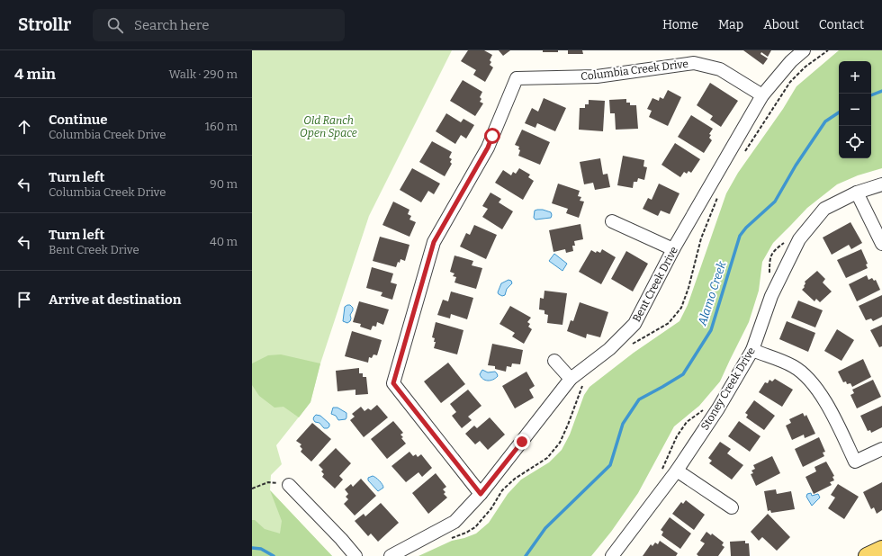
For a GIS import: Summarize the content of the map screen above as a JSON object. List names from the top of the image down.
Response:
{
  "streets": {
    "street": ["Columbia Creek Drive", "Bent Creek Drive", "Stoney Creek Drive"]
  },
  "crossings": [
    ["Columbia Creek Drive", "Bent Creek Drive"]
  ],
  "water": ["Alamo Creek"],
  "parks": ["Old Ranch Open Space"],
  "page": {
    "header": "Strollr",
    "search": "Search here",
    "nav": [
      "Home",
      "Map",
      "About",
      "Contact"
    ],
    "heading": ["4 min", "Walk · 290 m"],
    "map_buttons": ["+", "−"],
    "list": [
      ["Continue", "Columbia Creek Drive", "160 m"],
      ["Turn left", "Columbia Creek Drive", "90 m"],
      ["Turn left", "Bent Creek Drive", "40 m"],
      "Arrive at destination"
    ]
  }
}
